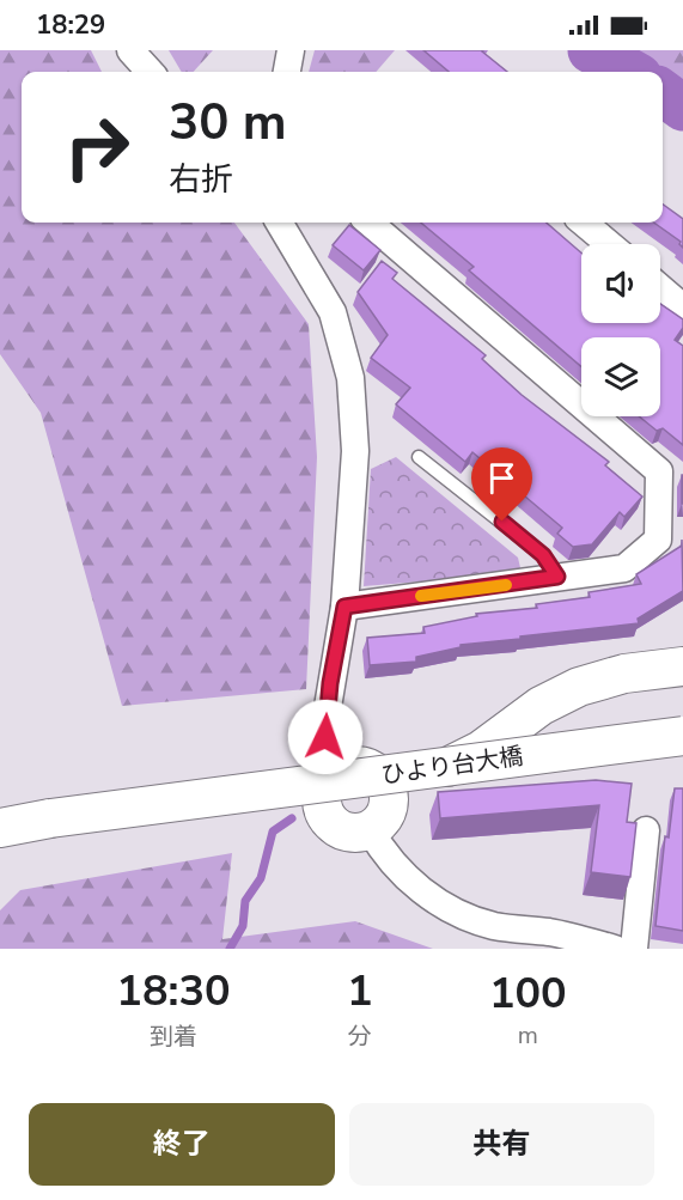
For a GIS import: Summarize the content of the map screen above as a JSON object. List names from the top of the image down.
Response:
{
  "streets": {
    "street": ["ひより台大橋"]
  },
  "page": {
    "status": "18:29",
    "turn": ["30 m", "右折"],
    "eta": [
      "18:30",
      "到着",
      "1",
      "分",
      "100",
      "m"
    ],
    "buttons": ["終了", "共有"]
  }
}
